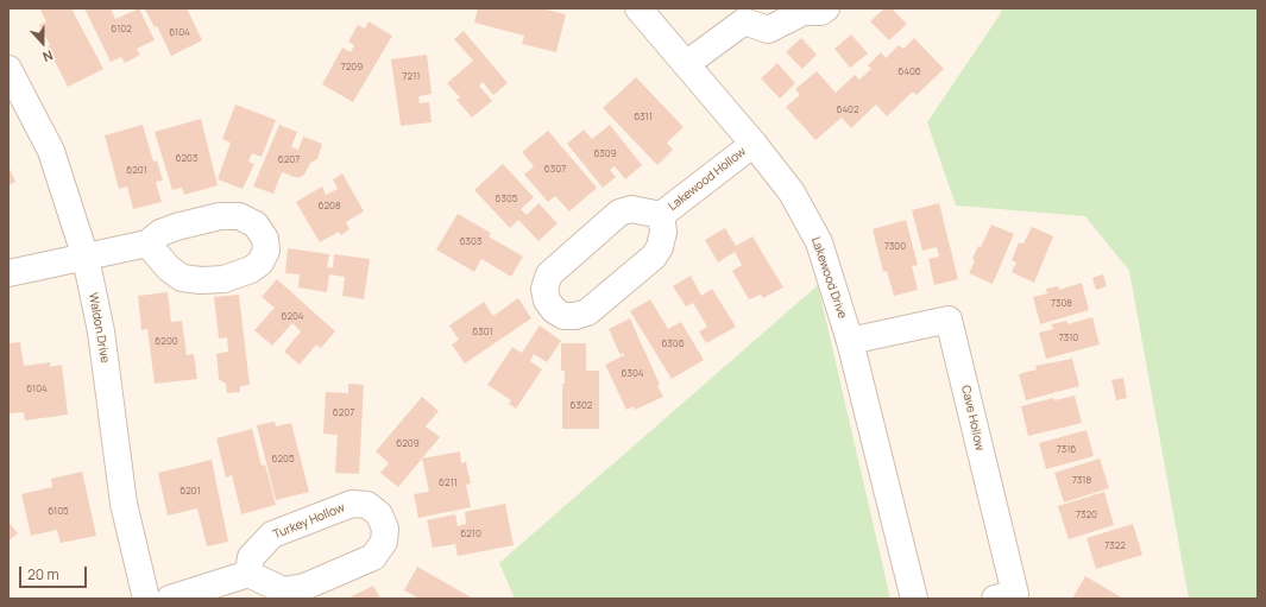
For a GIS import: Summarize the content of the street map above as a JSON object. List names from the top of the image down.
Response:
{
  "streets": {
    "street": [
      "Lakewood Hollow",
      "Lakewood Drive",
      "Waldon Drive",
      "Cave Hollow",
      "Turkey Hollow"
    ]
  },
  "crossings": [
    ["Lakewood Hollow", "Lakewood Drive"],
    ["Lakewood Drive", "Cave Hollow"]
  ],
  "house_numbers": [
    "6102",
    "6104",
    "7209",
    "6406",
    "7211",
    "6402",
    "6311",
    "6309",
    "6203",
    "6207",
    "6307",
    "6201",
    "6305",
    "6208",
    "6303",
    "7300",
    "7308",
    "6204",
    "6301",
    "7310",
    "6200",
    "6306",
    "6304",
    "6104",
    "6302",
    "6207",
    "6209",
    "7316",
    "6205",
    "7318",
    "6211",
    "6201",
    "6105",
    "7320",
    "6210",
    "7322"
  ],
  "scale_bar": "20 m",
  "north": "bottom"
}
